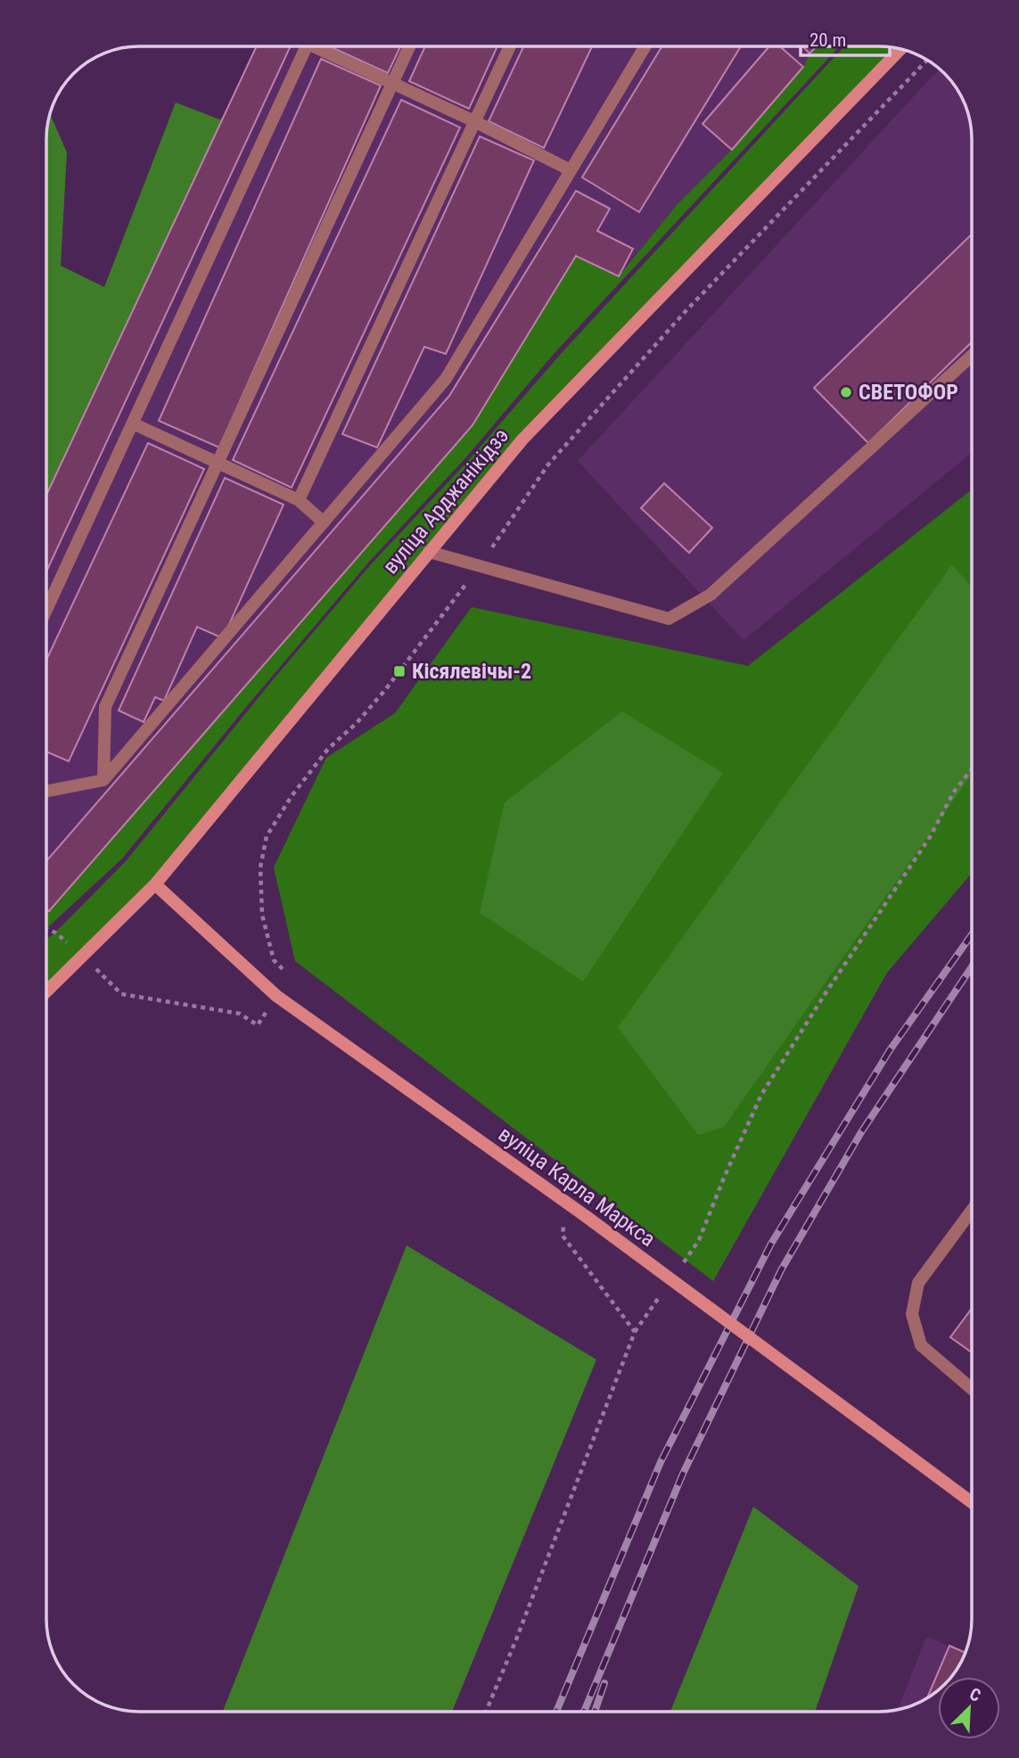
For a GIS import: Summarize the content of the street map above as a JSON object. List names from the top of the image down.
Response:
{
  "streets": {
    "main road": ["вуліца Арджанікідзэ", "вуліца Карла Маркса"]
  },
  "crossings": [
    ["вуліца Арджанікідзэ", "вуліца Карла Маркса"]
  ],
  "places": {
    "other": ["СВЕТОФОР"],
    "transit": ["Кісялевічы-2"]
  },
  "scale_bar": "20 m",
  "north": "top right"
}
